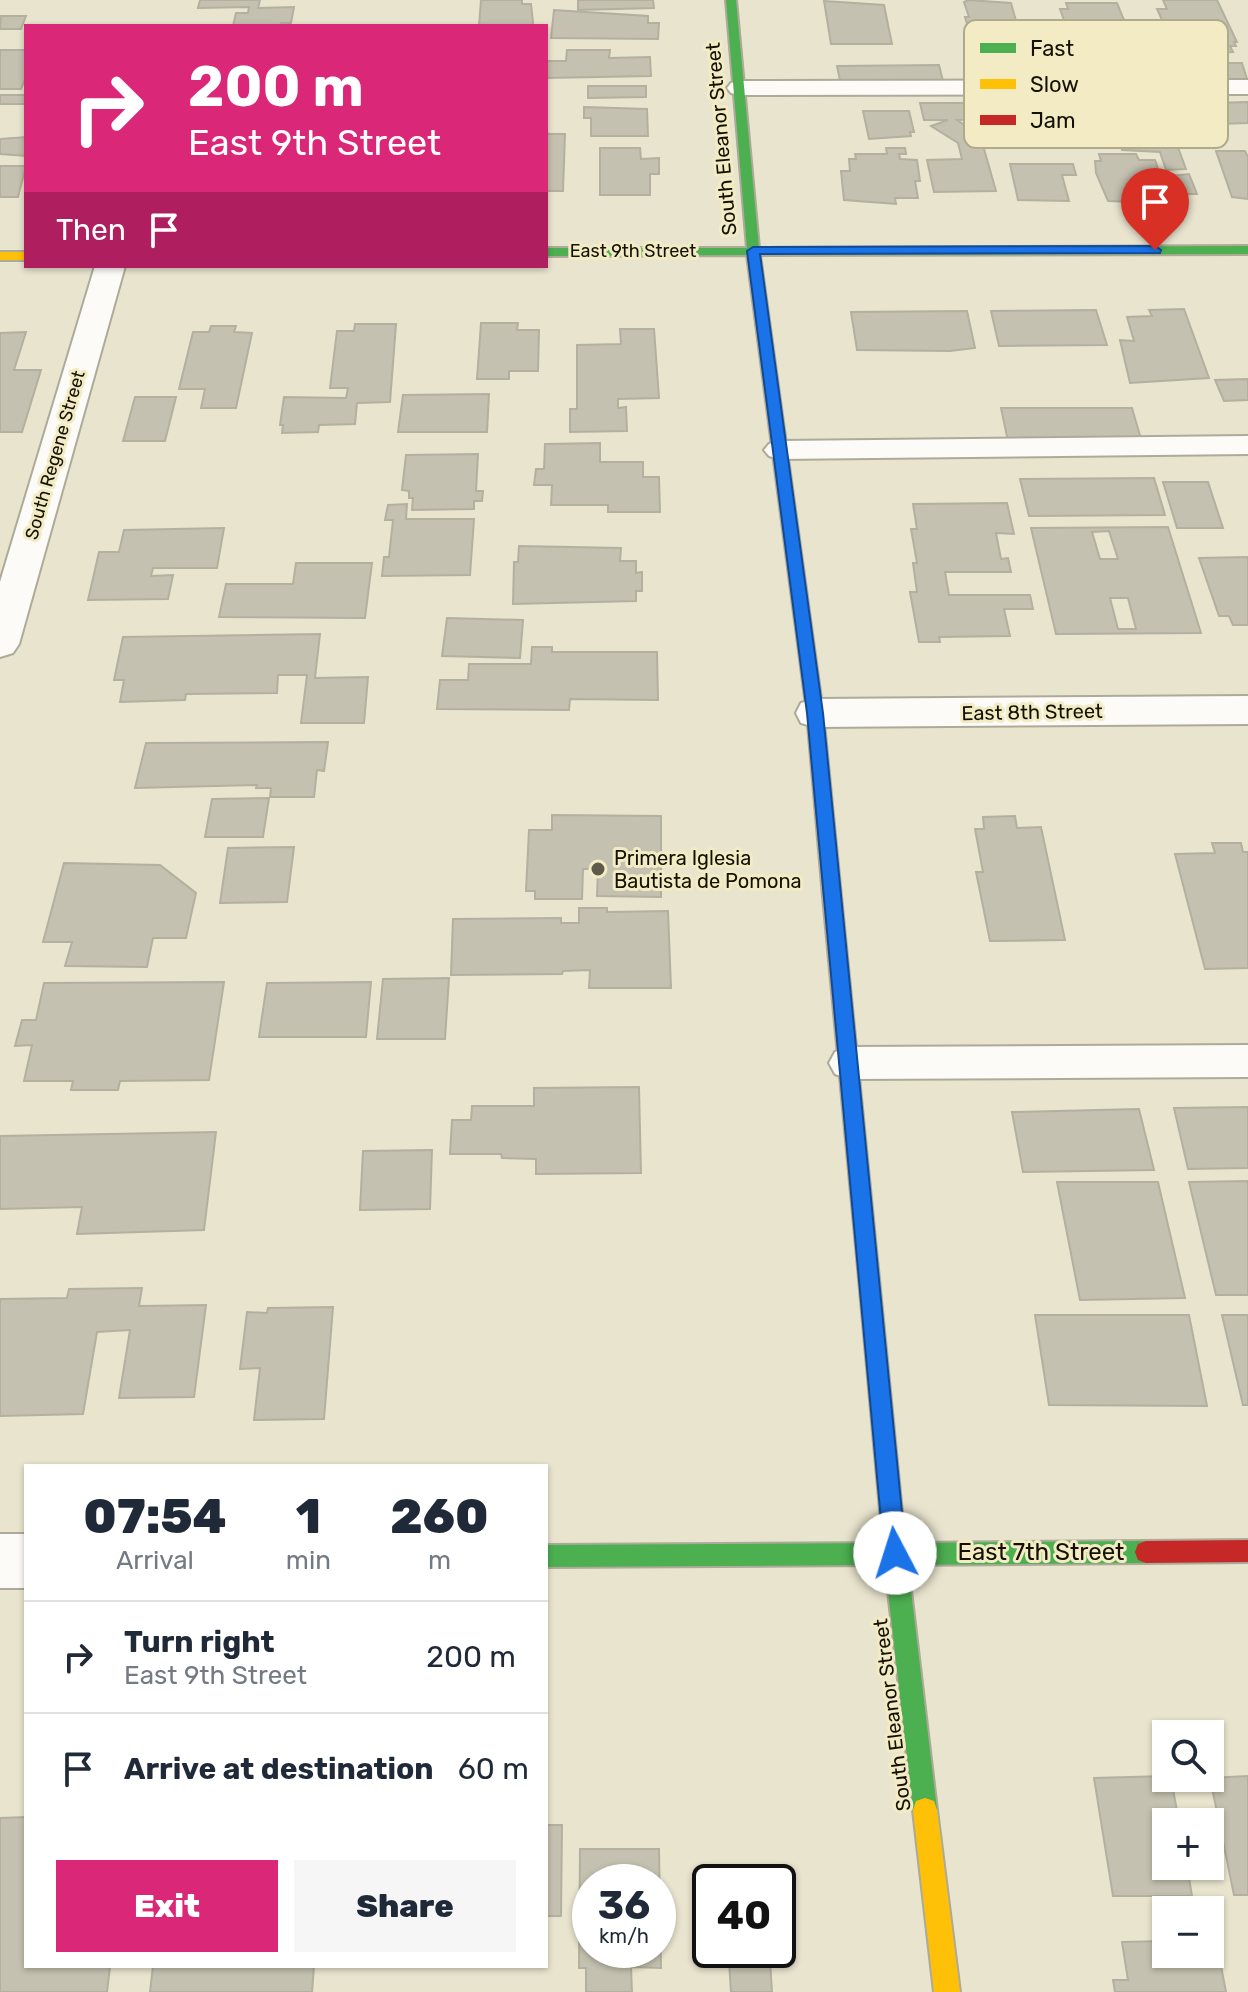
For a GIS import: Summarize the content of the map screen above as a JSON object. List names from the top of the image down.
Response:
{
  "streets": {
    "street": [
      "South Eleanor Street",
      "East 9th Street",
      "South Regene Street",
      "East 8th Street",
      "East 7th Street"
    ]
  },
  "crossings": [
    ["South Eleanor Street", "East 9th Street"],
    ["South Eleanor Street", "East 8th Street"],
    ["South Eleanor Street", "East 7th Street"]
  ],
  "places": ["Primera Iglesia Bautista de Pomona"],
  "legend": ["Fast", "Slow", "Jam"],
  "page": {
    "turn": ["200 m", "East 9th Street"],
    "then": "Then",
    "eta": [
      "07:54",
      "Arrival",
      "1",
      "min",
      "260",
      "m"
    ],
    "list": [
      {
        "name": "Turn right",
        "note": "East 9th Street",
        "value": "200 m"
      },
      {
        "name": "Arrive at destination",
        "value": "60 m"
      }
    ],
    "map_buttons": ["+", "−"],
    "buttons": ["Exit", "Share"],
    "speed": "36 km/h",
    "limit": "40"
  }
}
